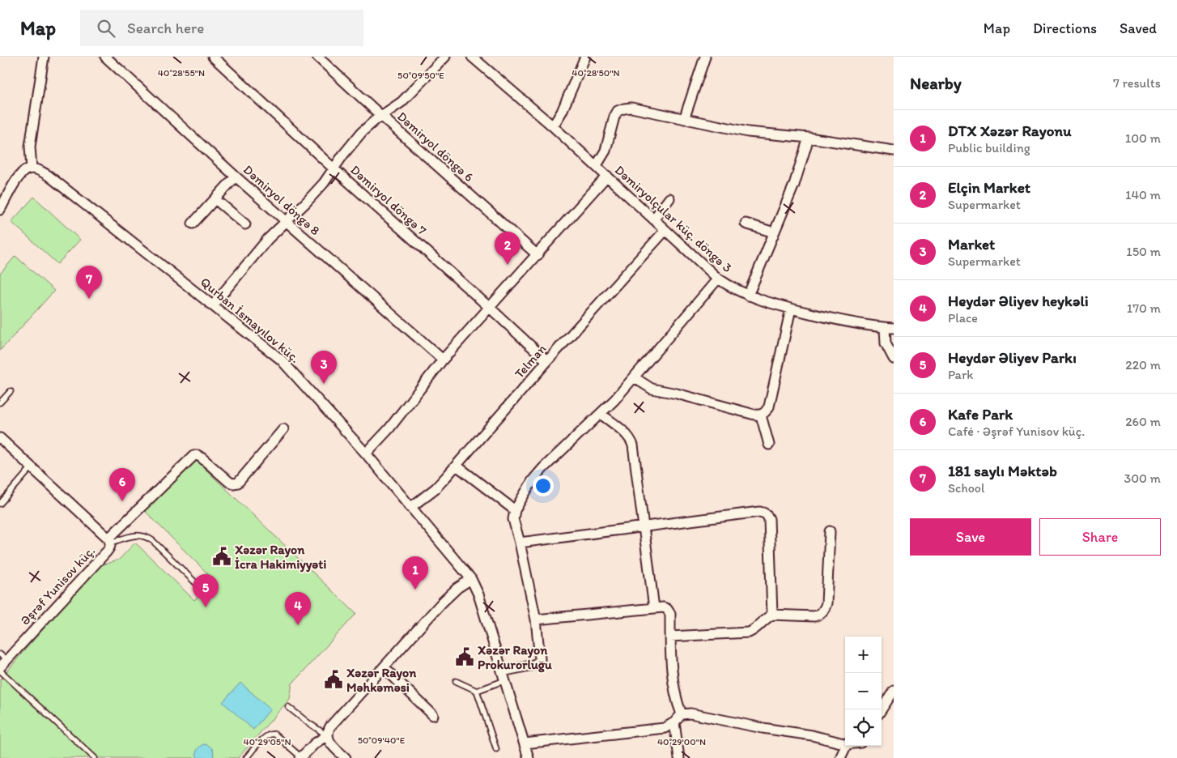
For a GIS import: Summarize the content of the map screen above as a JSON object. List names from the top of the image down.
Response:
{
  "streets": {
    "street": [
      "Dəmiryol döngə 6",
      "Dəmiryol döngə 8",
      "Dəmiryol döngə 7",
      "Dəmiryolçular küç. döngə 3",
      "Qurban İsmayılov küç.",
      "Telman",
      "Əşrəf Yunisov küç."
    ]
  },
  "crossings": [
    ["Dəmiryol döngə 7", "Telman"],
    ["Dəmiryolçular küç. döngə 3", "Telman"],
    ["Qurban İsmayılov küç.", "Telman"]
  ],
  "places": {
    "public building": ["Xəzər Rayon İcra Hakimiyyəti", "Xəzər Rayon Prokurorluğu", "Xəzər Rayon Məhkəməsi"]
  },
  "page": {
    "header": "Map",
    "search": "Search here",
    "nav": ["Map", "Directions", "Saved"],
    "heading": ["Nearby", "7 results"],
    "list": [
      {
        "mark": "1",
        "name": "DTX Xəzər Rayonu",
        "note": "Public building",
        "value": "100 m"
      },
      {
        "mark": "2",
        "name": "Elçin Market",
        "note": "Supermarket",
        "value": "140 m"
      },
      {
        "mark": "3",
        "name": "Market",
        "note": "Supermarket",
        "value": "150 m"
      },
      {
        "mark": "4",
        "name": "Heydər Əliyev heykəli",
        "note": "Place",
        "value": "170 m"
      },
      {
        "mark": "5",
        "name": "Heydər Əliyev Parkı",
        "note": "Park",
        "value": "220 m"
      },
      {
        "mark": "6",
        "name": "Kafe Park",
        "note": "Café · Əşrəf Yunisov küç.",
        "value": "260 m"
      },
      {
        "mark": "7",
        "name": "181 saylı Məktəb",
        "note": "School",
        "value": "300 m"
      }
    ],
    "pins": [
      "2",
      "7",
      "3",
      "6",
      "1",
      "5",
      "4"
    ],
    "buttons": ["Save", "Share"],
    "map_buttons": ["+", "−"]
  },
  "coordinates": [
    "40°28'55\"N",
    "40°28'50\"N",
    "50°09'50\"E",
    "50°09'40\"E",
    "40°29'05\"N",
    "40°29'00\"N"
  ]
}
